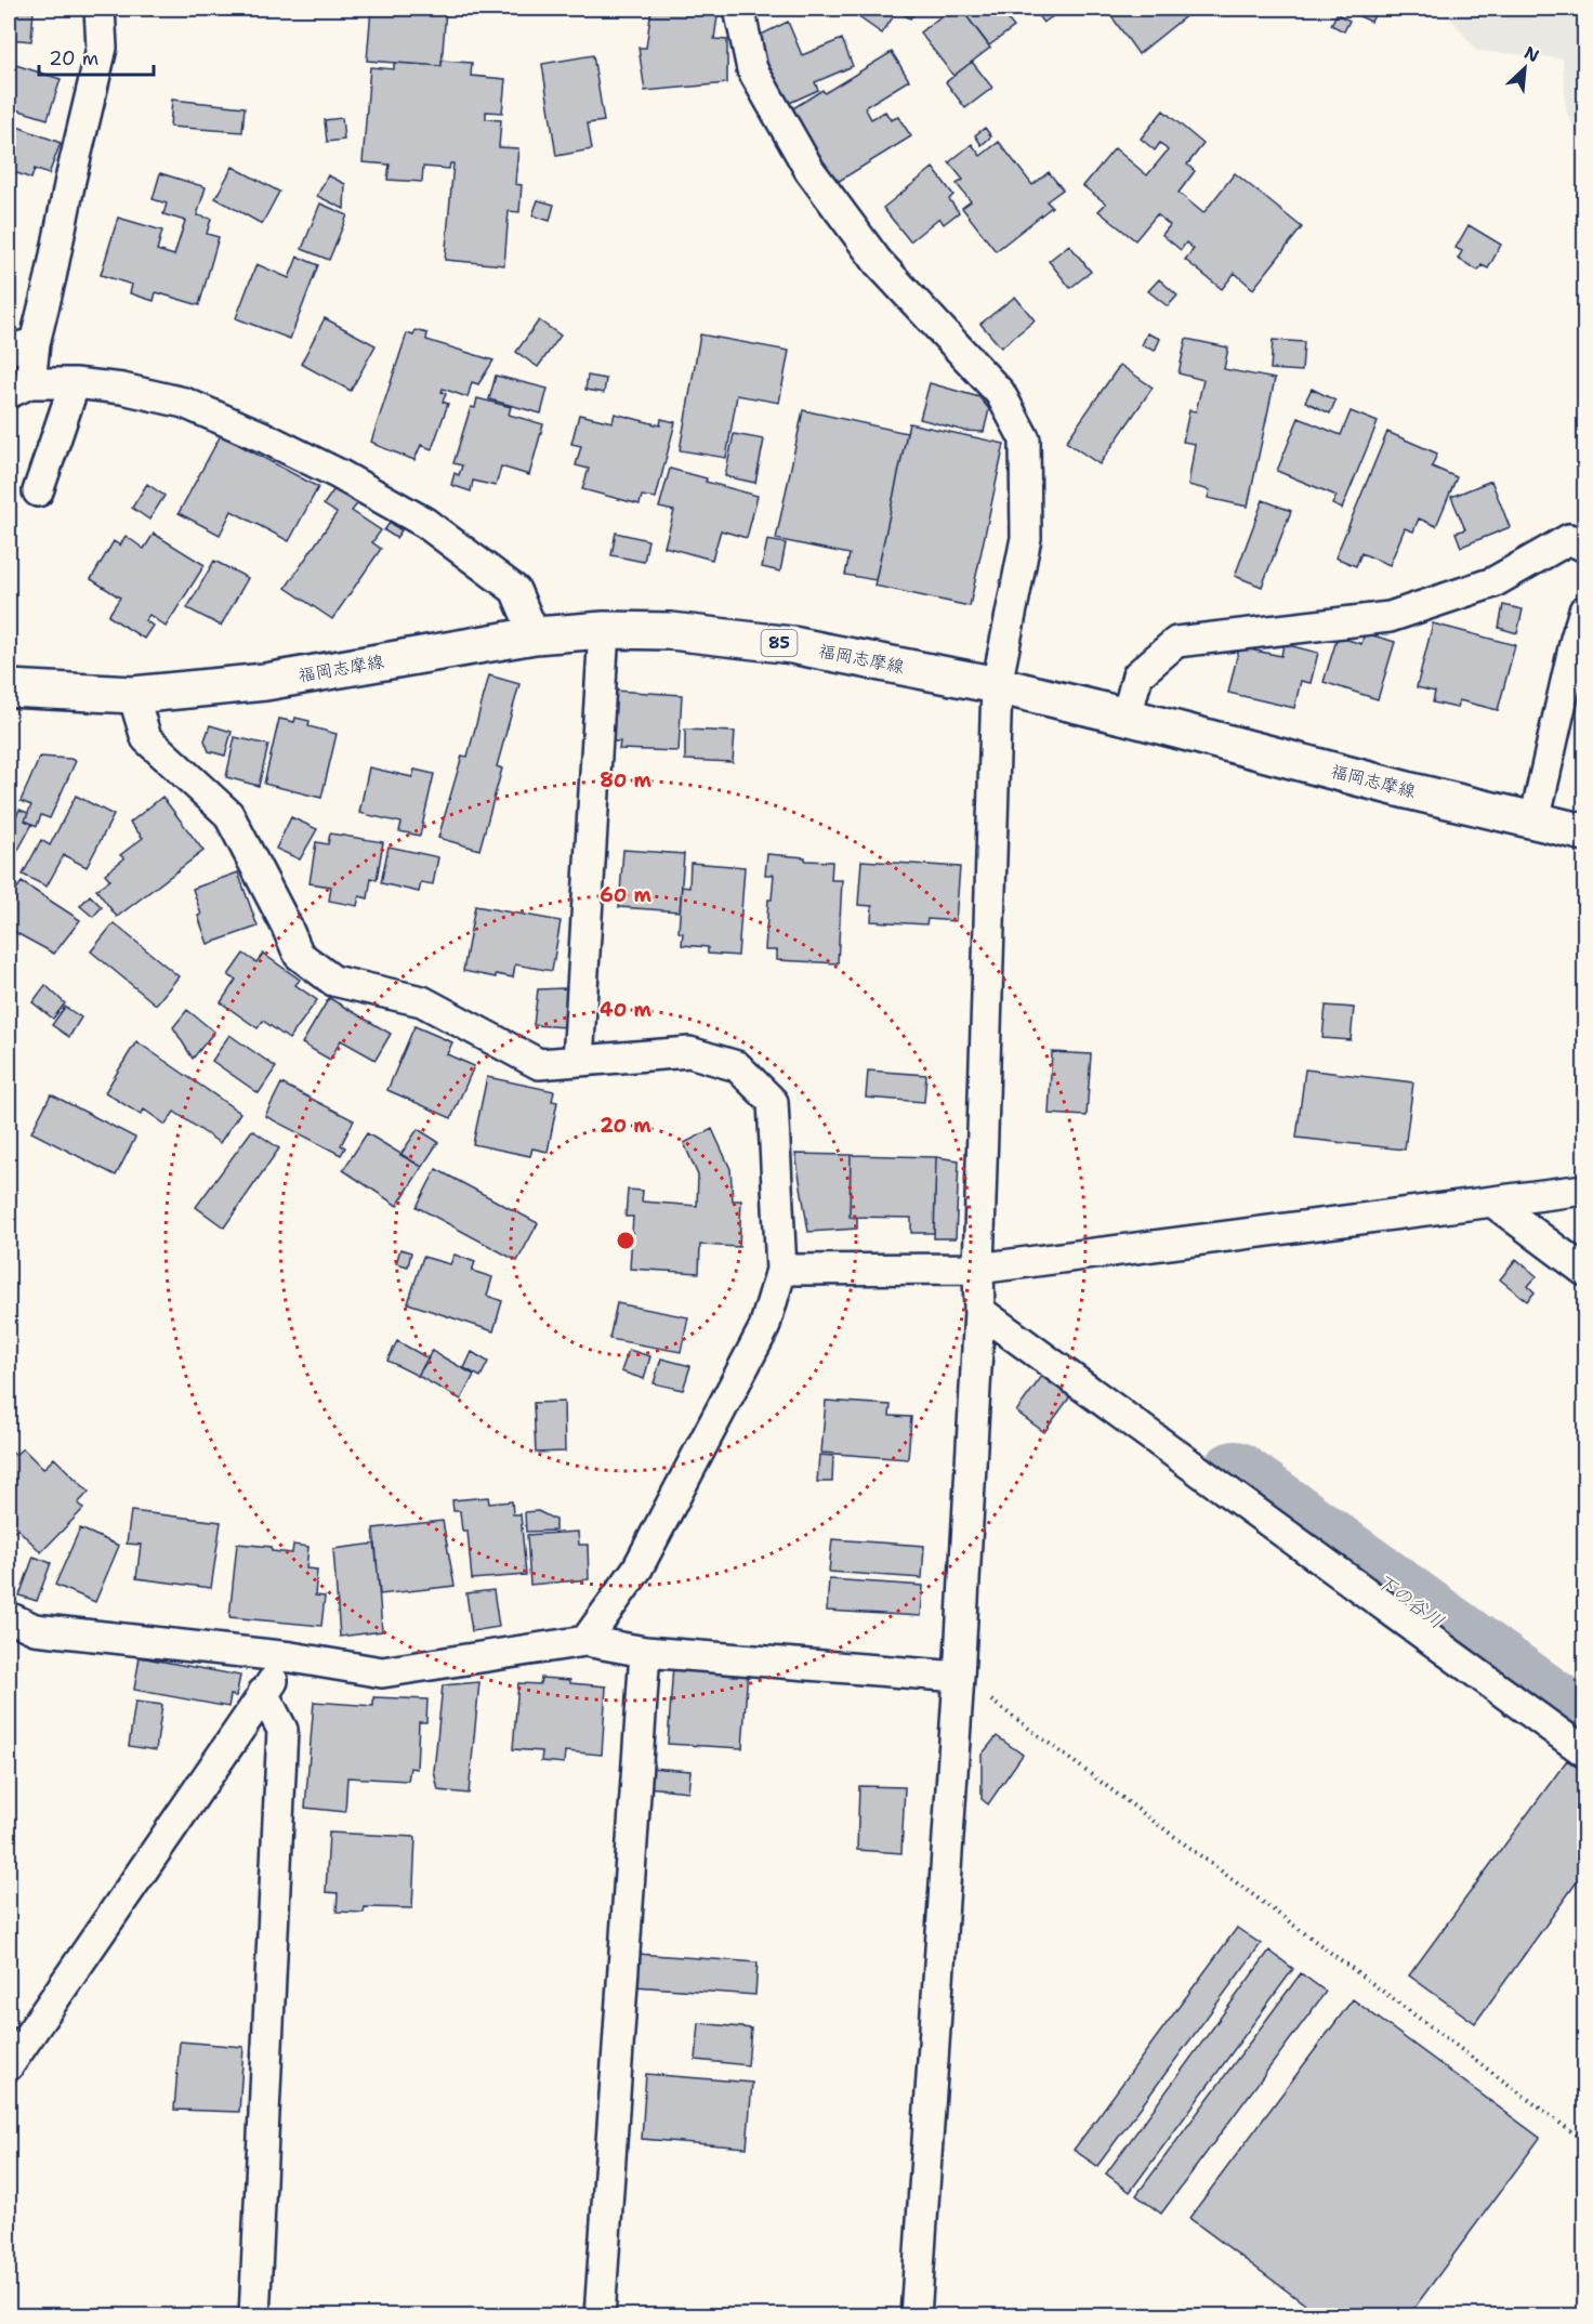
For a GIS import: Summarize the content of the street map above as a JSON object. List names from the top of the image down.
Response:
{
  "streets": {
    "main road": ["85", "福岡志摩線"]
  },
  "water": ["下の谷川"],
  "scale_bar": "20 m",
  "north": "top right",
  "rings": [
    "80 m",
    "60 m",
    "40 m",
    "20 m"
  ]
}
